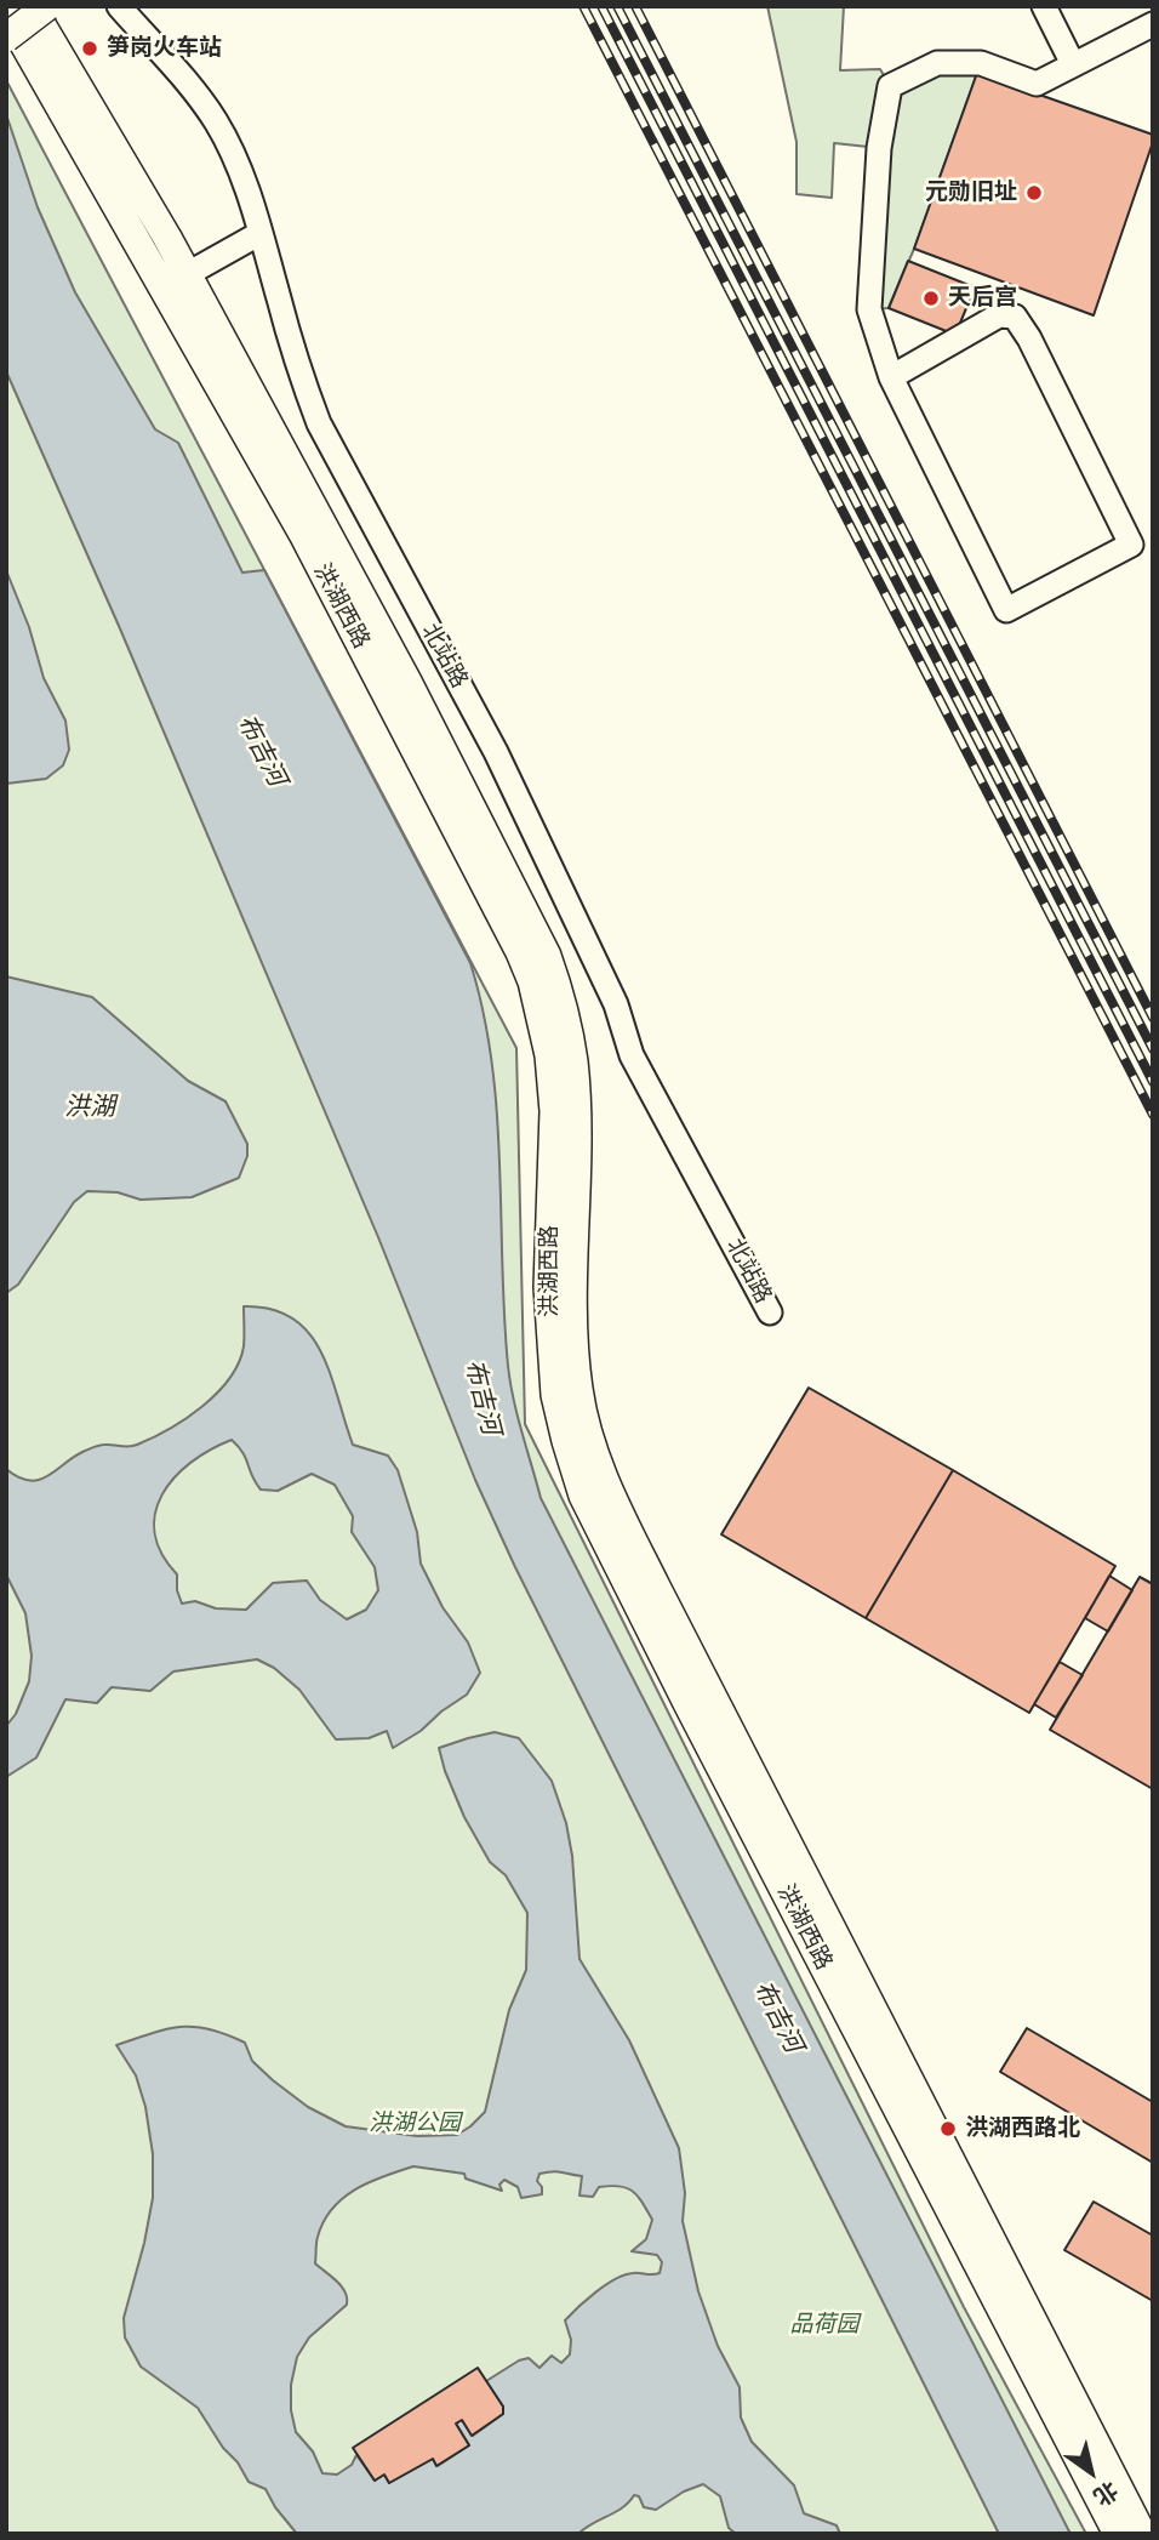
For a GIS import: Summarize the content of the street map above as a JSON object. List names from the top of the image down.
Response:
{
  "streets": {
    "main road": ["洪湖西路"],
    "street": ["北站路"]
  },
  "water": ["布吉河", "洪湖"],
  "parks": ["洪湖公园", "品荷园"],
  "places": [
    "笋岗火车站",
    "元勋旧址",
    "天后宫",
    "洪湖西路北"
  ],
  "north": "bottom right"
}
